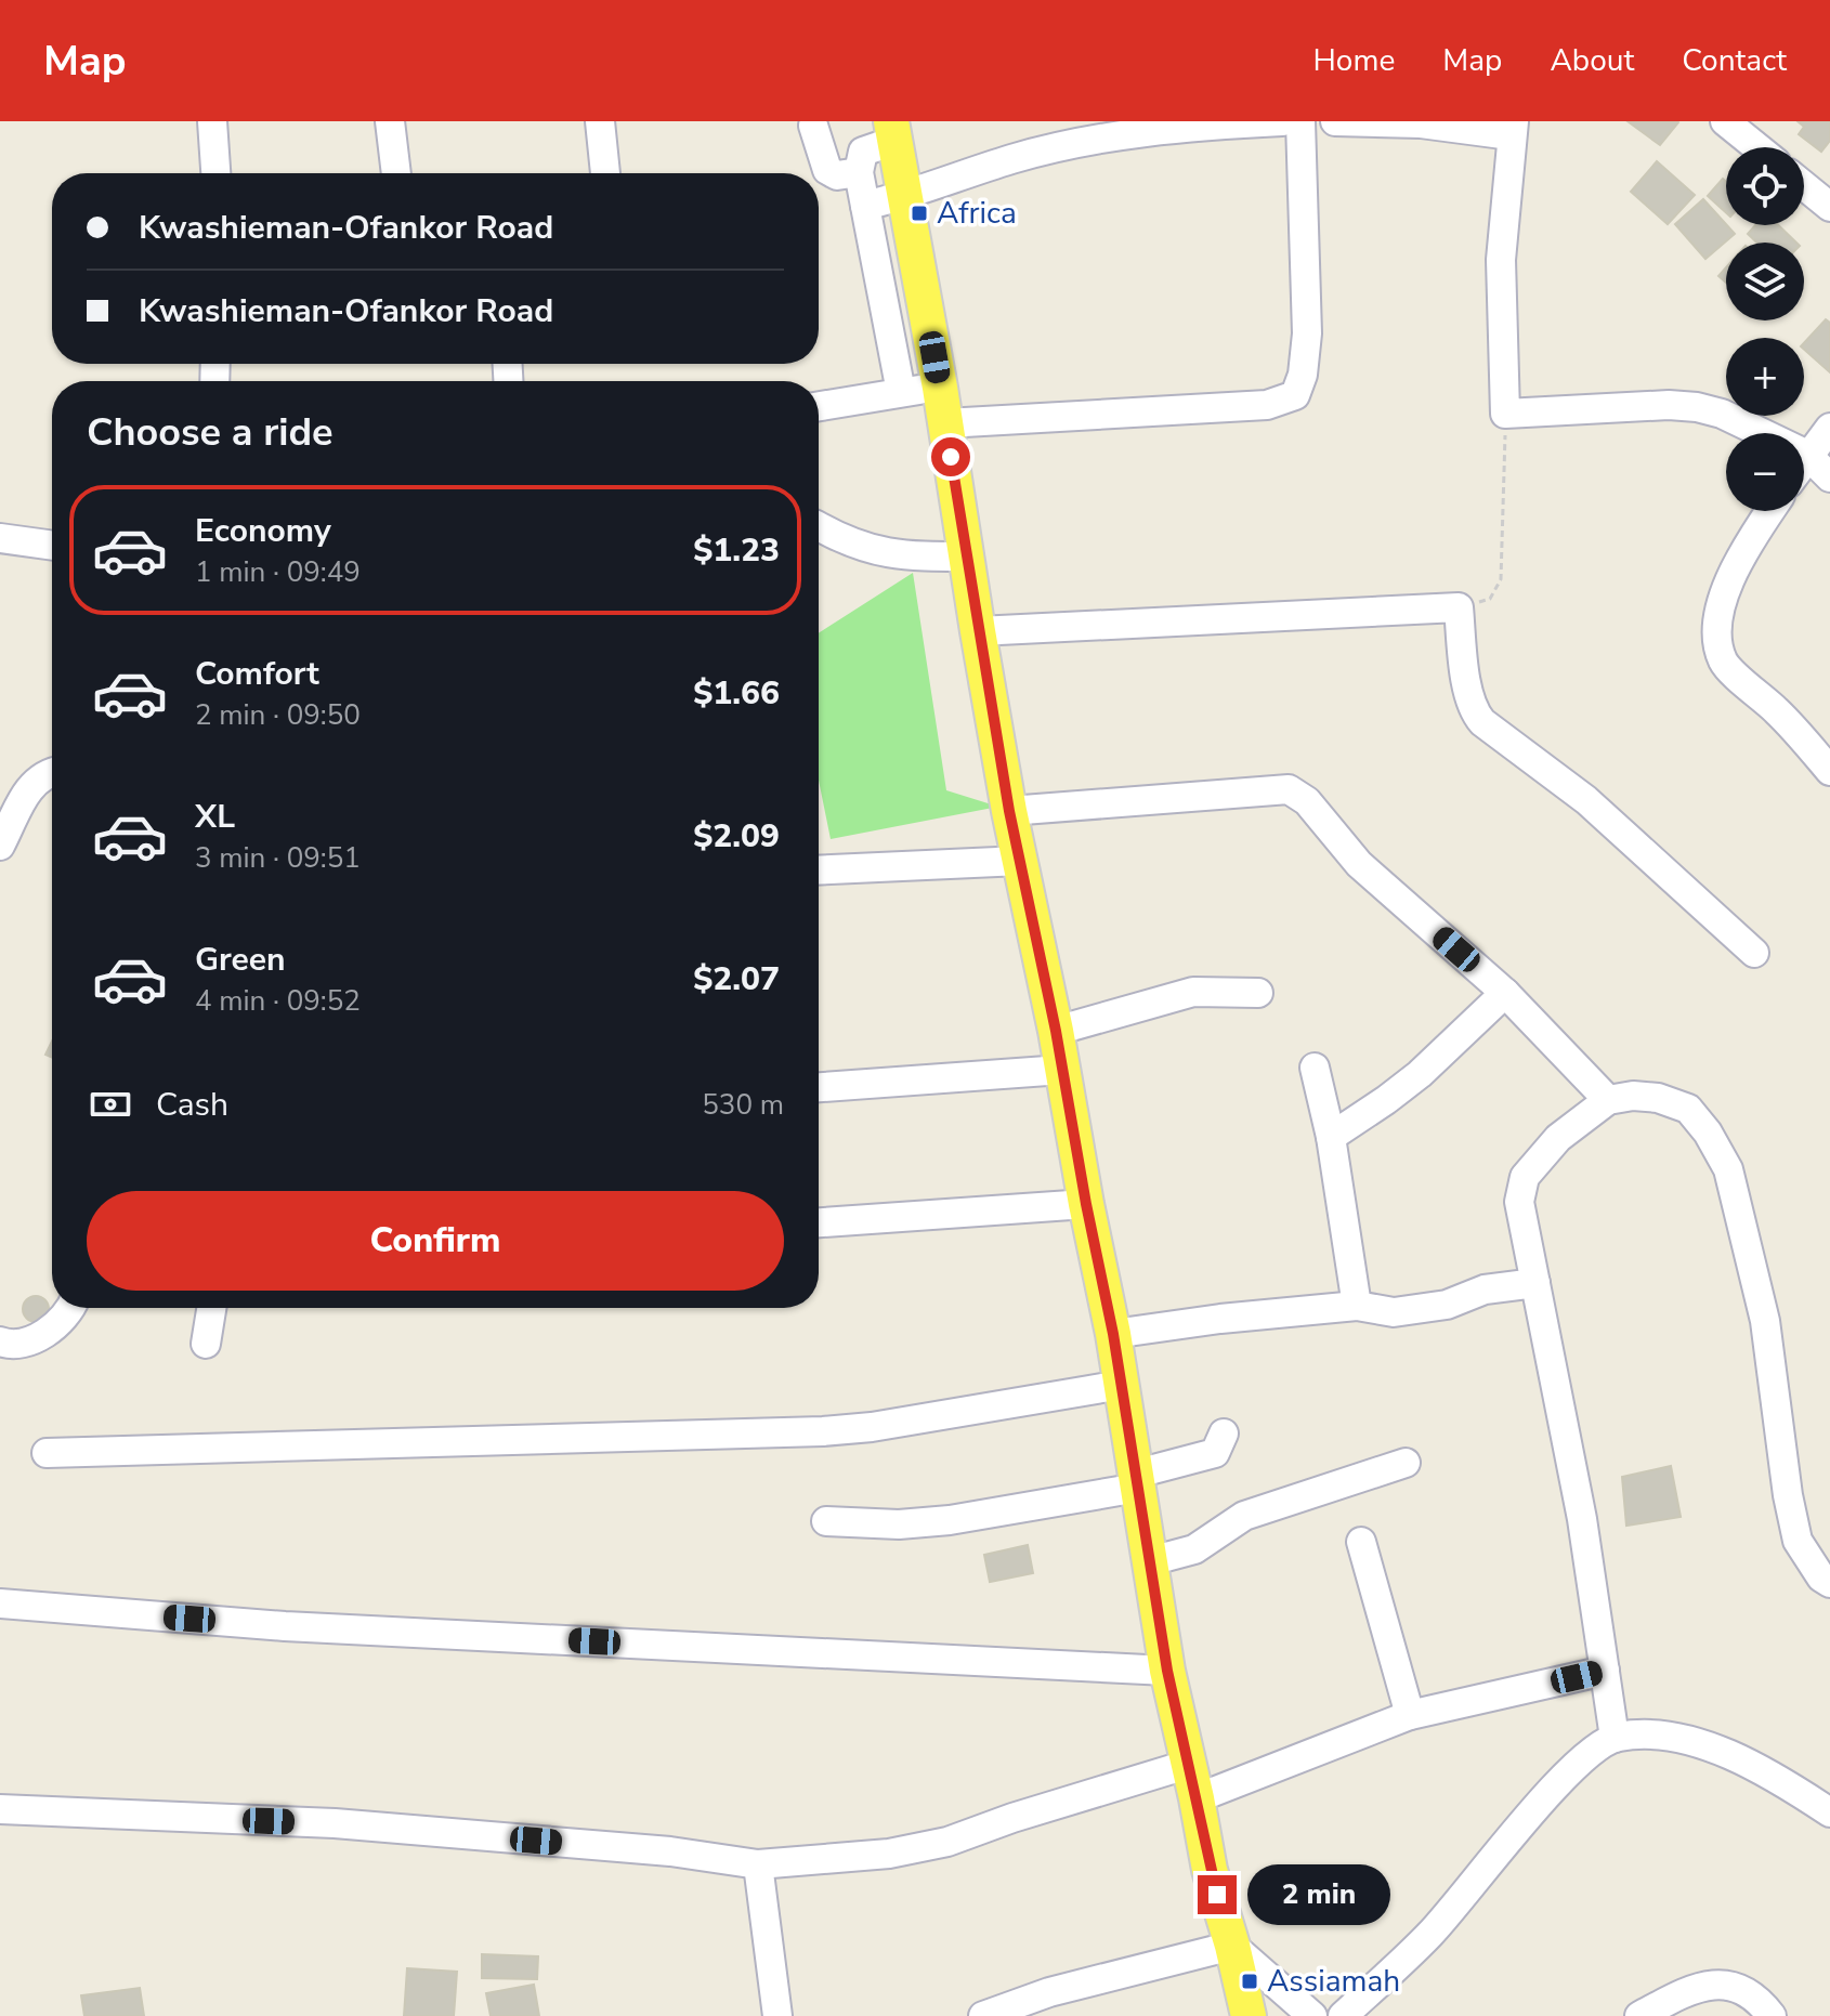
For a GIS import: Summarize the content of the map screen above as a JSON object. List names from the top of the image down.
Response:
{
  "places": {
    "transit": ["Africa", "Assiamah"]
  },
  "page": {
    "header": "Map",
    "nav": [
      "Home",
      "Map",
      "About",
      "Contact"
    ],
    "map_buttons": ["+", "−"],
    "banner": ["Kwashieman-Ofankor Road", "Kwashieman-Ofankor Road"],
    "heading": "Choose a ride",
    "list": [
      {
        "name": "Economy",
        "note": "1 min · 09:49",
        "value": "$1.23"
      },
      {
        "name": "Comfort",
        "note": "2 min · 09:50",
        "value": "$1.66"
      },
      {
        "name": "XL",
        "note": "3 min · 09:51",
        "value": "$2.09"
      },
      {
        "name": "Green",
        "note": "4 min · 09:52",
        "value": "$2.07"
      }
    ],
    "pay": ["Cash", "530 m"],
    "buttons": "Confirm",
    "bubble": "2 min"
  }
}
